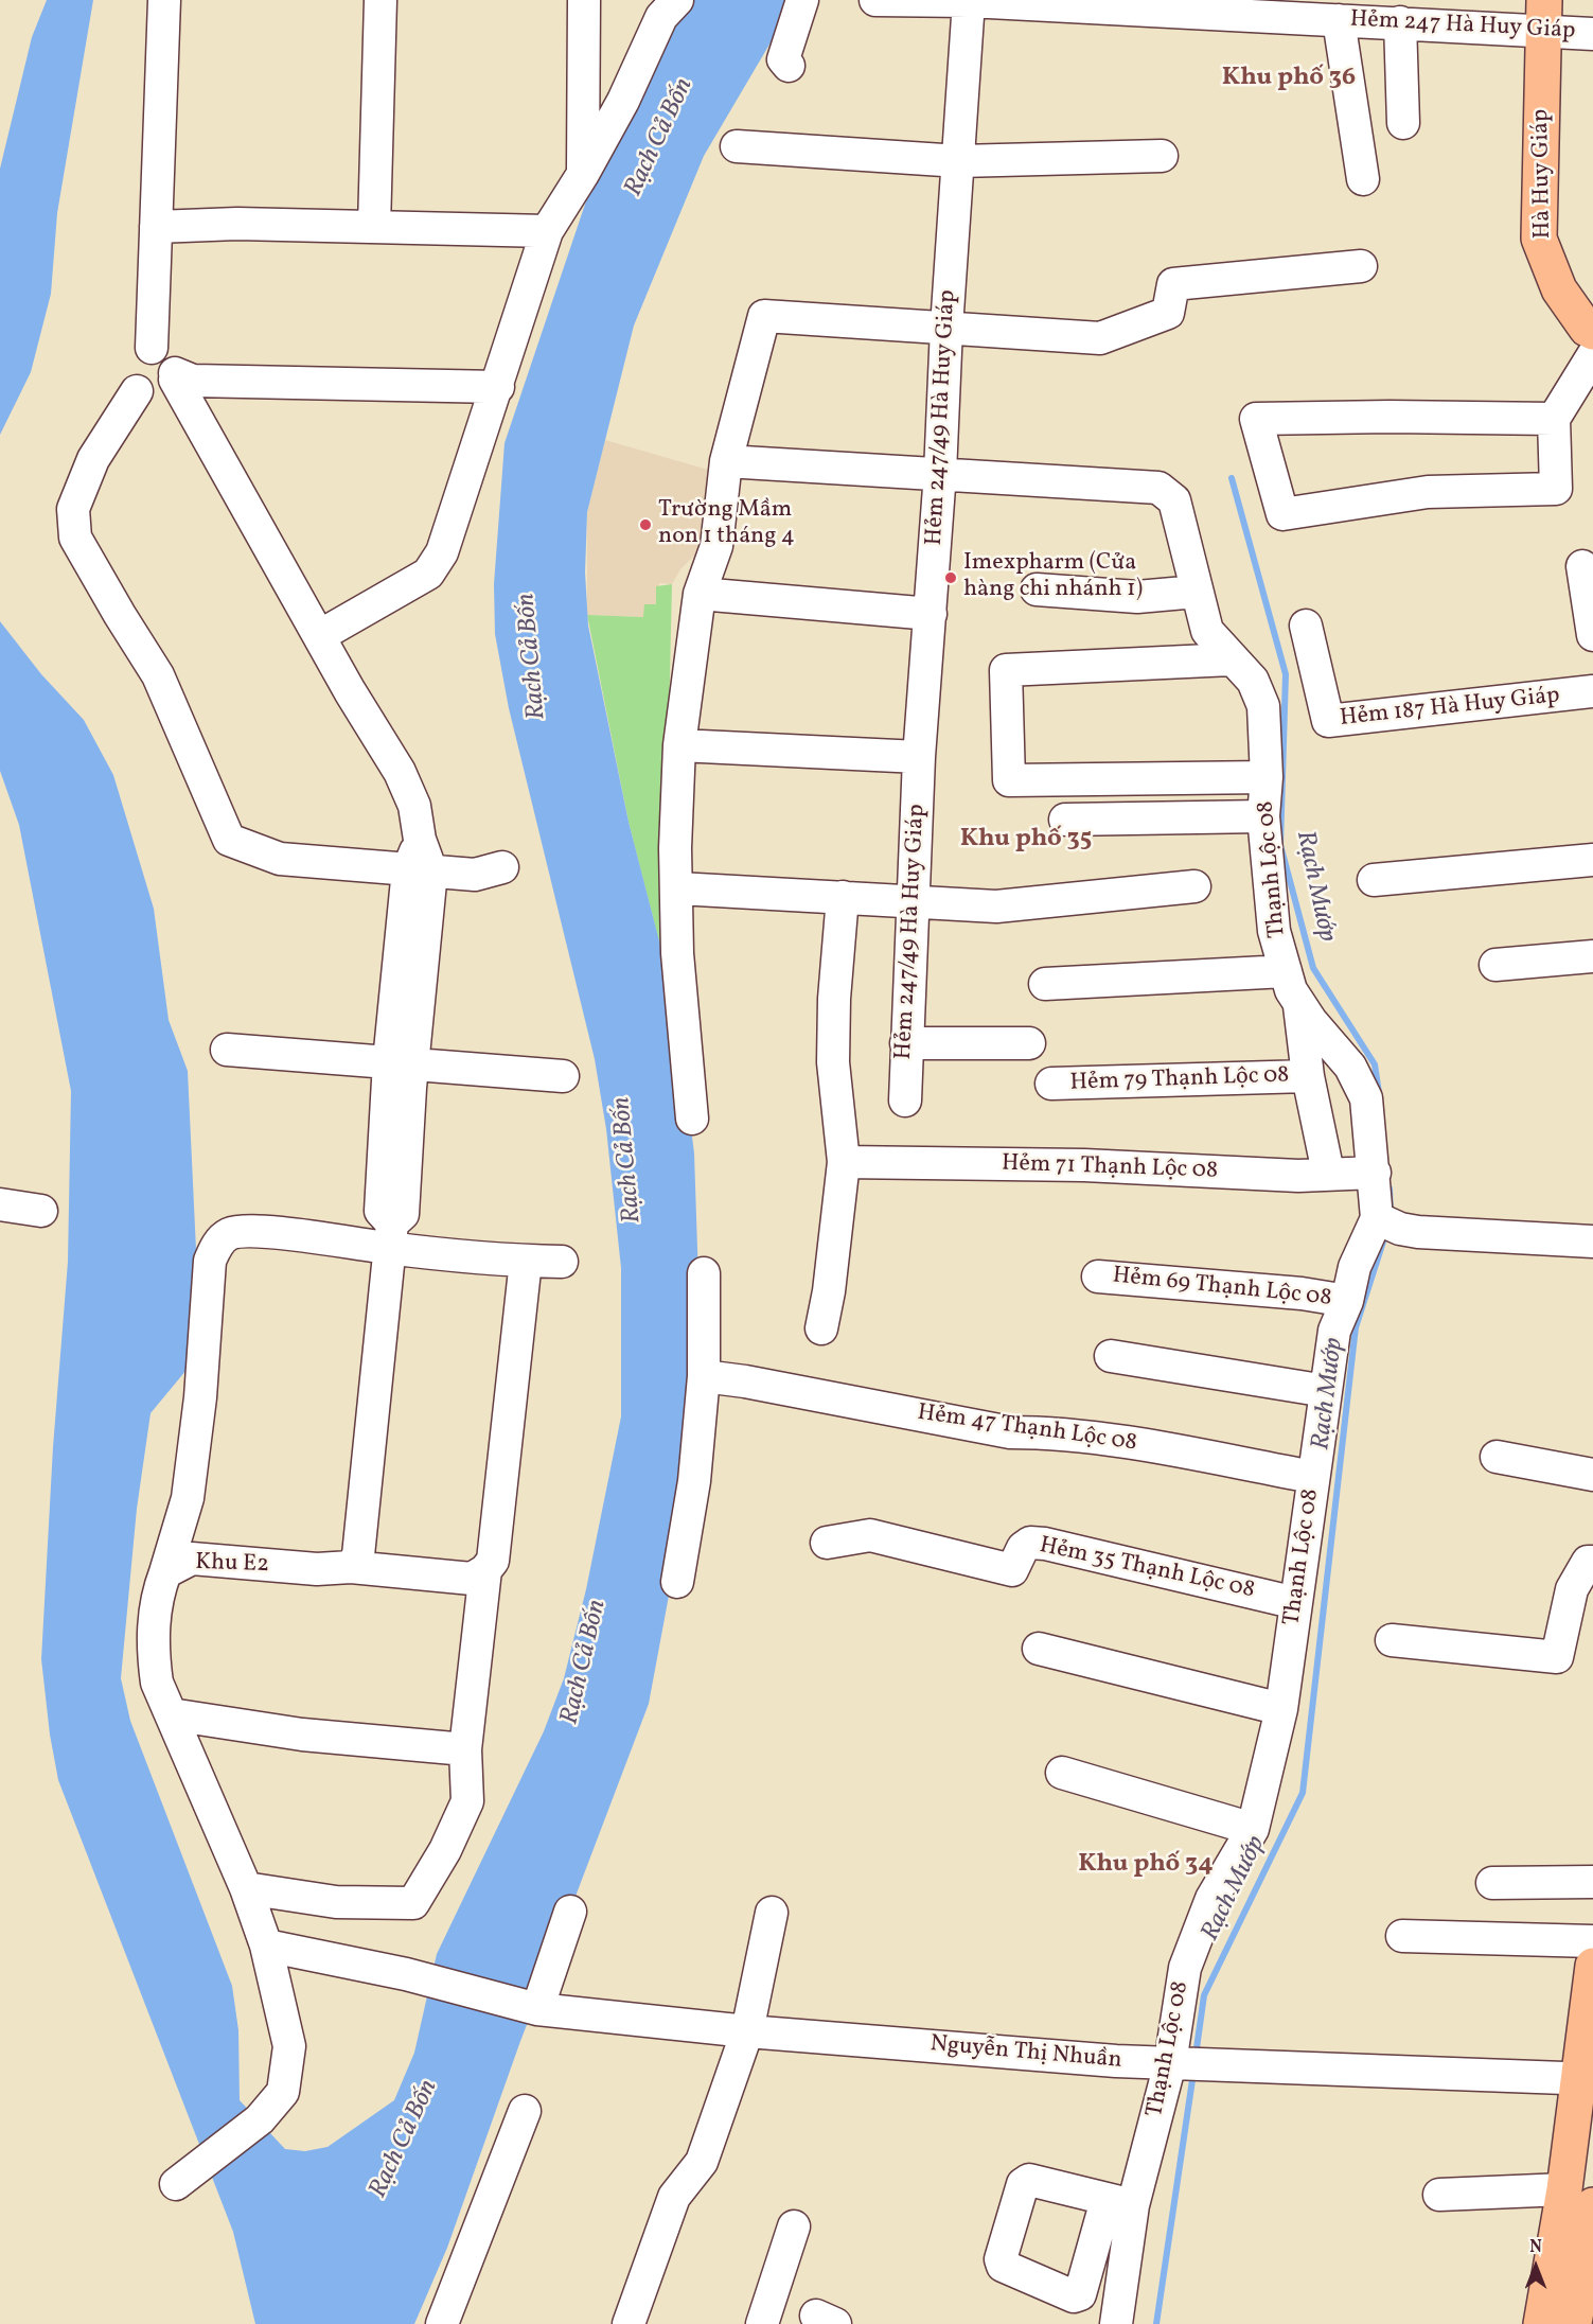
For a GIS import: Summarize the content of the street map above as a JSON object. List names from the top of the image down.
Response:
{
  "streets": {
    "main road": ["Hà Huy Giáp"],
    "street": [
      "Hẻm 247 Hà Huy Giáp",
      "Hẻm 247/49 Hà Huy Giáp",
      "Hẻm 187 Hà Huy Giáp",
      "Thạnh Lộc 08",
      "Hẻm 79 Thạnh Lộc 08",
      "Hẻm 71 Thạnh Lộc 08",
      "Hẻm 69 Thạnh Lộc 08",
      "Hẻm 47 Thạnh Lộc 08",
      "Khu E2",
      "Hẻm 35 Thạnh Lộc 08",
      "Nguyễn Thị Nhuần"
    ]
  },
  "crossings": [
    ["Hẻm 247 Hà Huy Giáp", "Hà Huy Giáp"],
    ["Hẻm 247 Hà Huy Giáp", "Hẻm 247/49 Hà Huy Giáp"],
    ["Hẻm 247/49 Hà Huy Giáp", "Thạnh Lộc 08"],
    ["Thạnh Lộc 08", "Hẻm 71 Thạnh Lộc 08"],
    ["Thạnh Lộc 08", "Hẻm 69 Thạnh Lộc 08"],
    ["Thạnh Lộc 08", "Hẻm 47 Thạnh Lộc 08"],
    ["Thạnh Lộc 08", "Hẻm 35 Thạnh Lộc 08"],
    ["Thạnh Lộc 08", "Nguyễn Thị Nhuần"],
    ["Khu E2", "Nguyễn Thị Nhuần"]
  ],
  "districts": ["Khu phố 36", "Khu phố 35", "Khu phố 34"],
  "water": ["Rạch Cả Bốn", "Rạch Mướp"],
  "places": ["Trường Mầm non 1 tháng 4", "Imexpharm (Cửa hàng chi nhánh 1)"],
  "north": "top"
}
